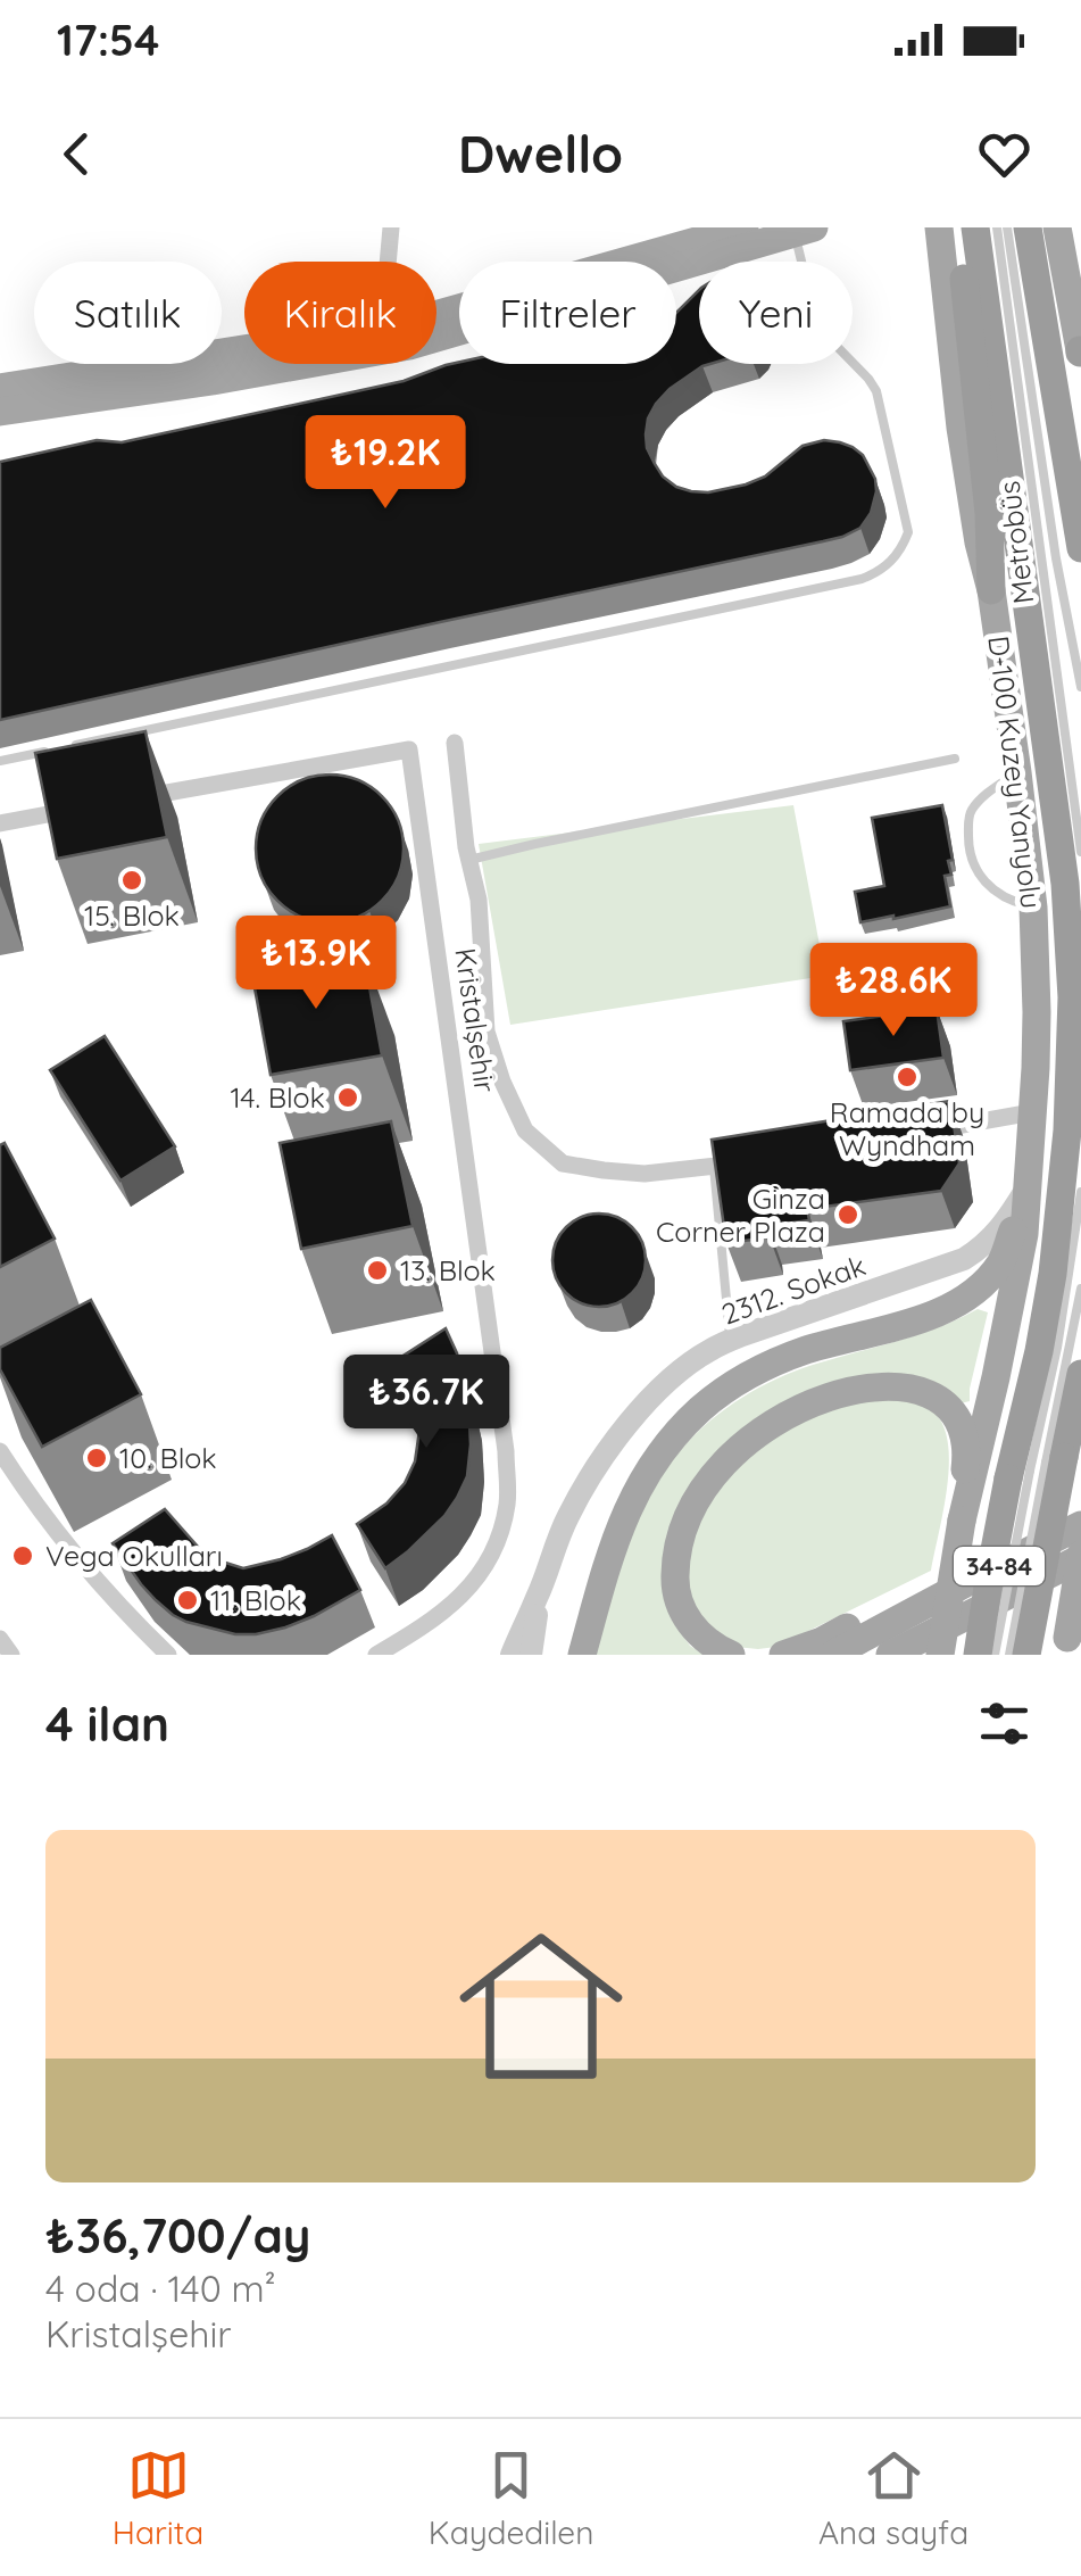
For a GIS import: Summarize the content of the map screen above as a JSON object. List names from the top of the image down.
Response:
{
  "streets": {
    "main road": ["D-100 Kuzey Yanyolu", "34-84"],
    "street": ["Kristalşehir", "2312. Sokak"],
    "lane": ["Metrobüs"]
  },
  "crossings": [
    ["D-100 Kuzey Yanyolu", "2312. Sokak"]
  ],
  "places": [
    "15. Blok",
    "Ramada by Wyndham",
    "14. Blok",
    "Ginza Corner Plaza",
    "13. Blok",
    "10. Blok",
    "Vega Okulları",
    "11. Blok"
  ],
  "page": {
    "status": "17:54",
    "header": "Dwello",
    "chip": [
      "Satılık",
      "Kiralık",
      "Filtreler",
      "Yeni"
    ],
    "price": [
      "₺19.2K",
      "₺13.9K",
      "₺28.6K",
      "₺36.7K"
    ],
    "heading": "4 ilan",
    "list": [
      {
        "name": "₺36,700/ay",
        "note": "4 oda · 140 m² · Kristalşehir"
      }
    ],
    "tabs": ["Harita", "Kaydedilen", "Ana sayfa"]
  }
}
